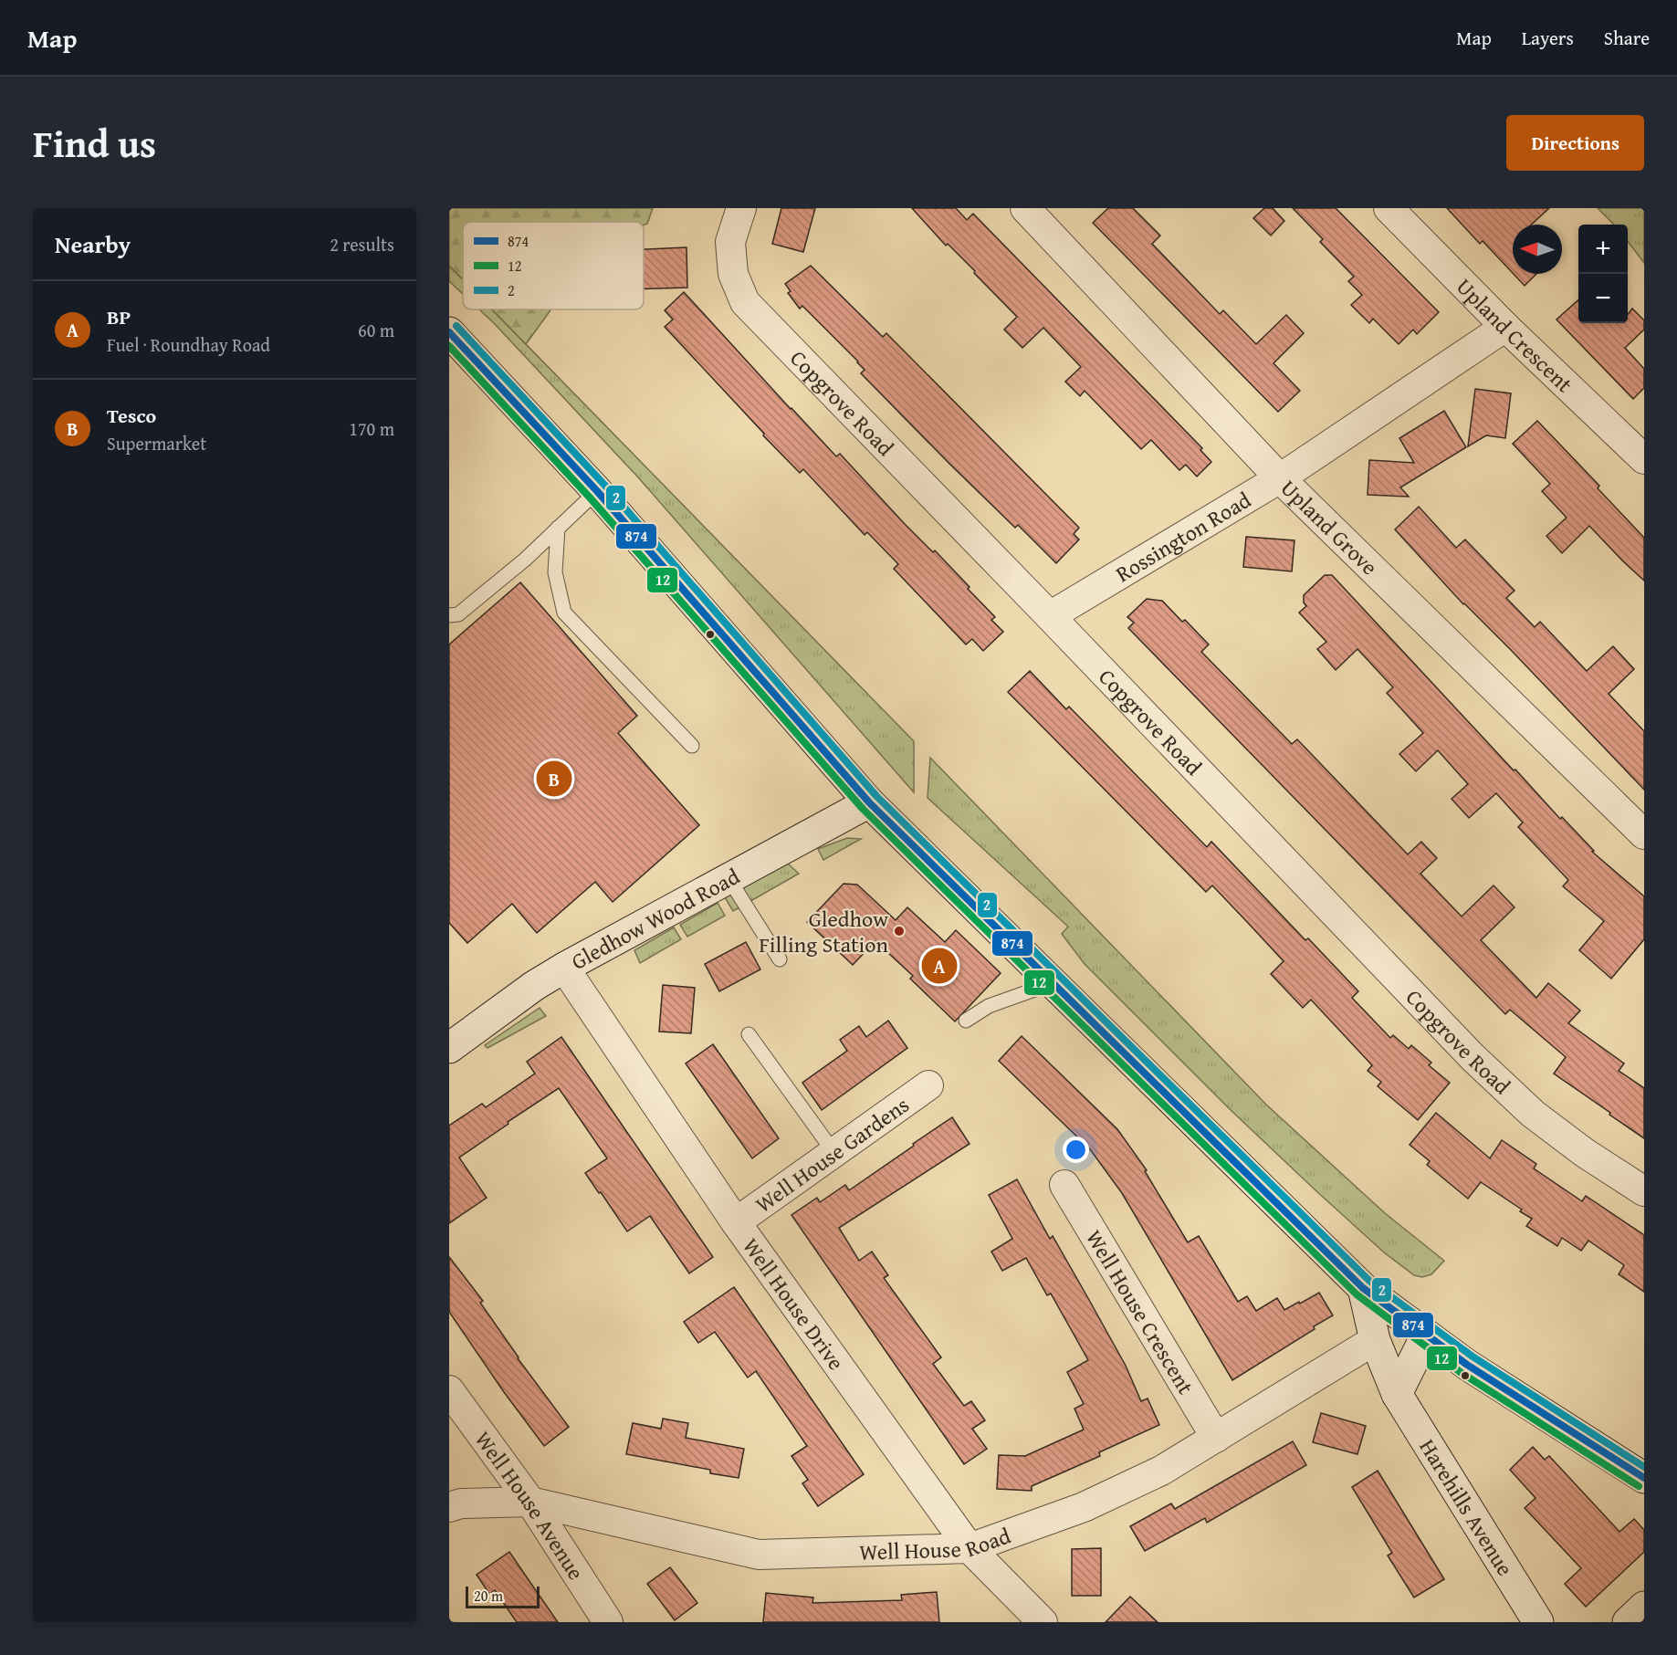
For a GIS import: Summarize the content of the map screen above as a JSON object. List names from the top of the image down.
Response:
{
  "streets": {
    "street": [
      "Upland Crescent",
      "Copgrove Road",
      "Upland Grove",
      "Rossington Road",
      "Gledhow Wood Road",
      "Well House Gardens",
      "Well House Drive",
      "Well House Crescent",
      "Well House Avenue",
      "Harehills Avenue",
      "Well House Road"
    ]
  },
  "crossings": [
    ["Upland Crescent", "Rossington Road"],
    ["Copgrove Road", "Rossington Road"],
    ["Upland Grove", "Rossington Road"],
    ["Gledhow Wood Road", "Well House Drive"],
    ["Well House Gardens", "Well House Drive"],
    ["Well House Drive", "Well House Road"],
    ["Well House Crescent", "Well House Road"],
    ["Well House Avenue", "Well House Road"],
    ["Harehills Avenue", "Well House Road"]
  ],
  "places": ["Gledhow Filling Station"],
  "lines": ["transit line 2", "transit line 874", "transit line 12"],
  "legend": ["874", "12", "2"],
  "scale_bar": "20 m",
  "north": "left",
  "page": {
    "header": "Map",
    "nav": ["Map", "Layers", "Share"],
    "title": "Find us",
    "buttons": "Directions",
    "heading": ["Nearby", "2 results"],
    "map_buttons": ["+", "−"],
    "list": [
      {
        "mark": "A",
        "name": "BP",
        "note": "Fuel · Roundhay Road",
        "value": "60 m"
      },
      {
        "mark": "B",
        "name": "Tesco",
        "note": "Supermarket",
        "value": "170 m"
      }
    ],
    "pins": ["B", "A"],
    "scale": "20 m"
  }
}
